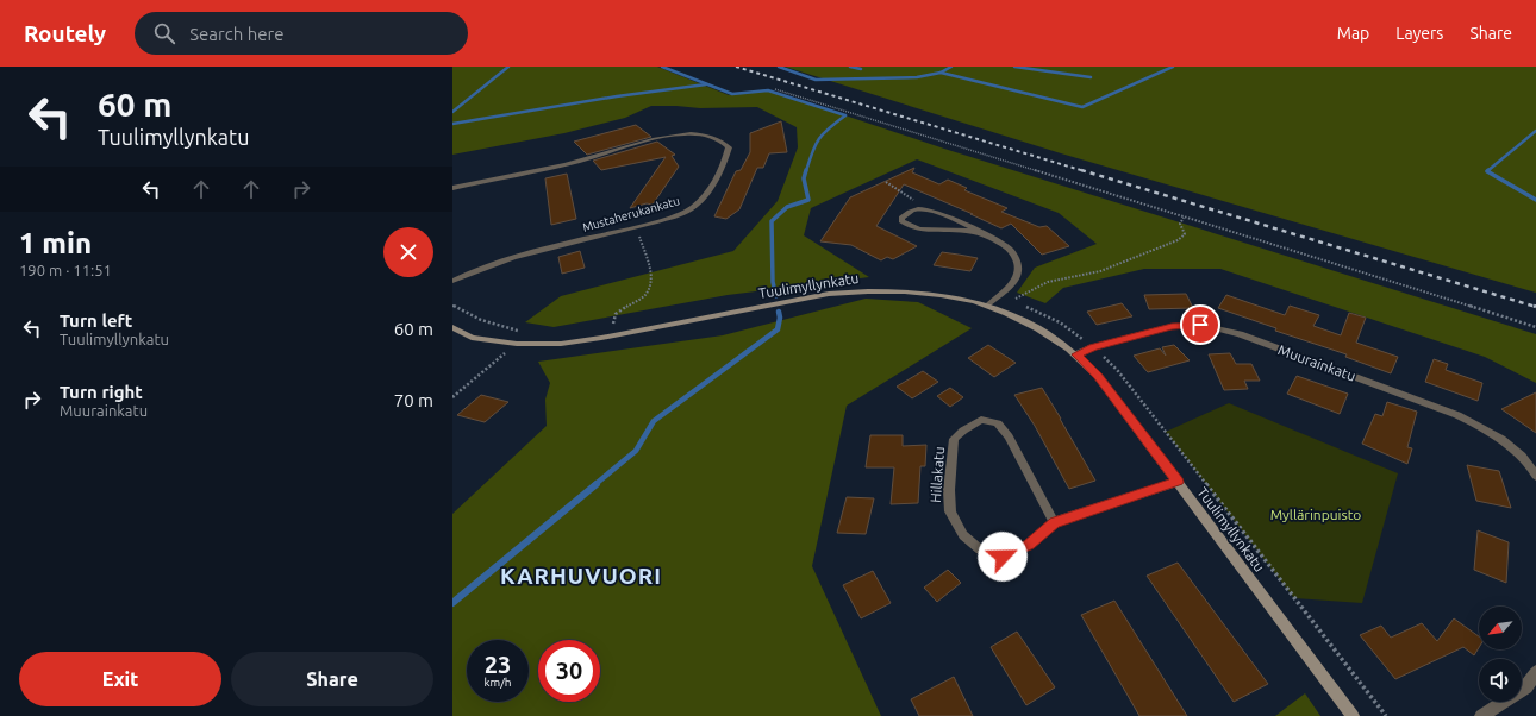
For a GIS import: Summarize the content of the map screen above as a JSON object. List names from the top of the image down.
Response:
{
  "streets": {
    "street": [
      "Mustaherukankatu",
      "Tuulimyllynkatu",
      "Muurainkatu",
      "Hillakatu"
    ]
  },
  "crossings": [
    ["Tuulimyllynkatu", "Muurainkatu"],
    ["Tuulimyllynkatu", "Hillakatu"]
  ],
  "districts": ["KARHUVUORI"],
  "parks": ["Myllärinpuisto"],
  "north": "bottom left",
  "page": {
    "header": "Routely",
    "search": "Search here",
    "nav": ["Map", "Layers", "Share"],
    "turn": ["60 m", "Tuulimyllynkatu"],
    "heading": ["1 min", "190 m · 11:51"],
    "list": [
      {
        "name": "Turn left",
        "note": "Tuulimyllynkatu",
        "value": "60 m"
      },
      {
        "name": "Turn right",
        "note": "Muurainkatu",
        "value": "70 m"
      }
    ],
    "speed": "23 km/h",
    "limit": "30",
    "buttons": ["Exit", "Share"]
  }
}
